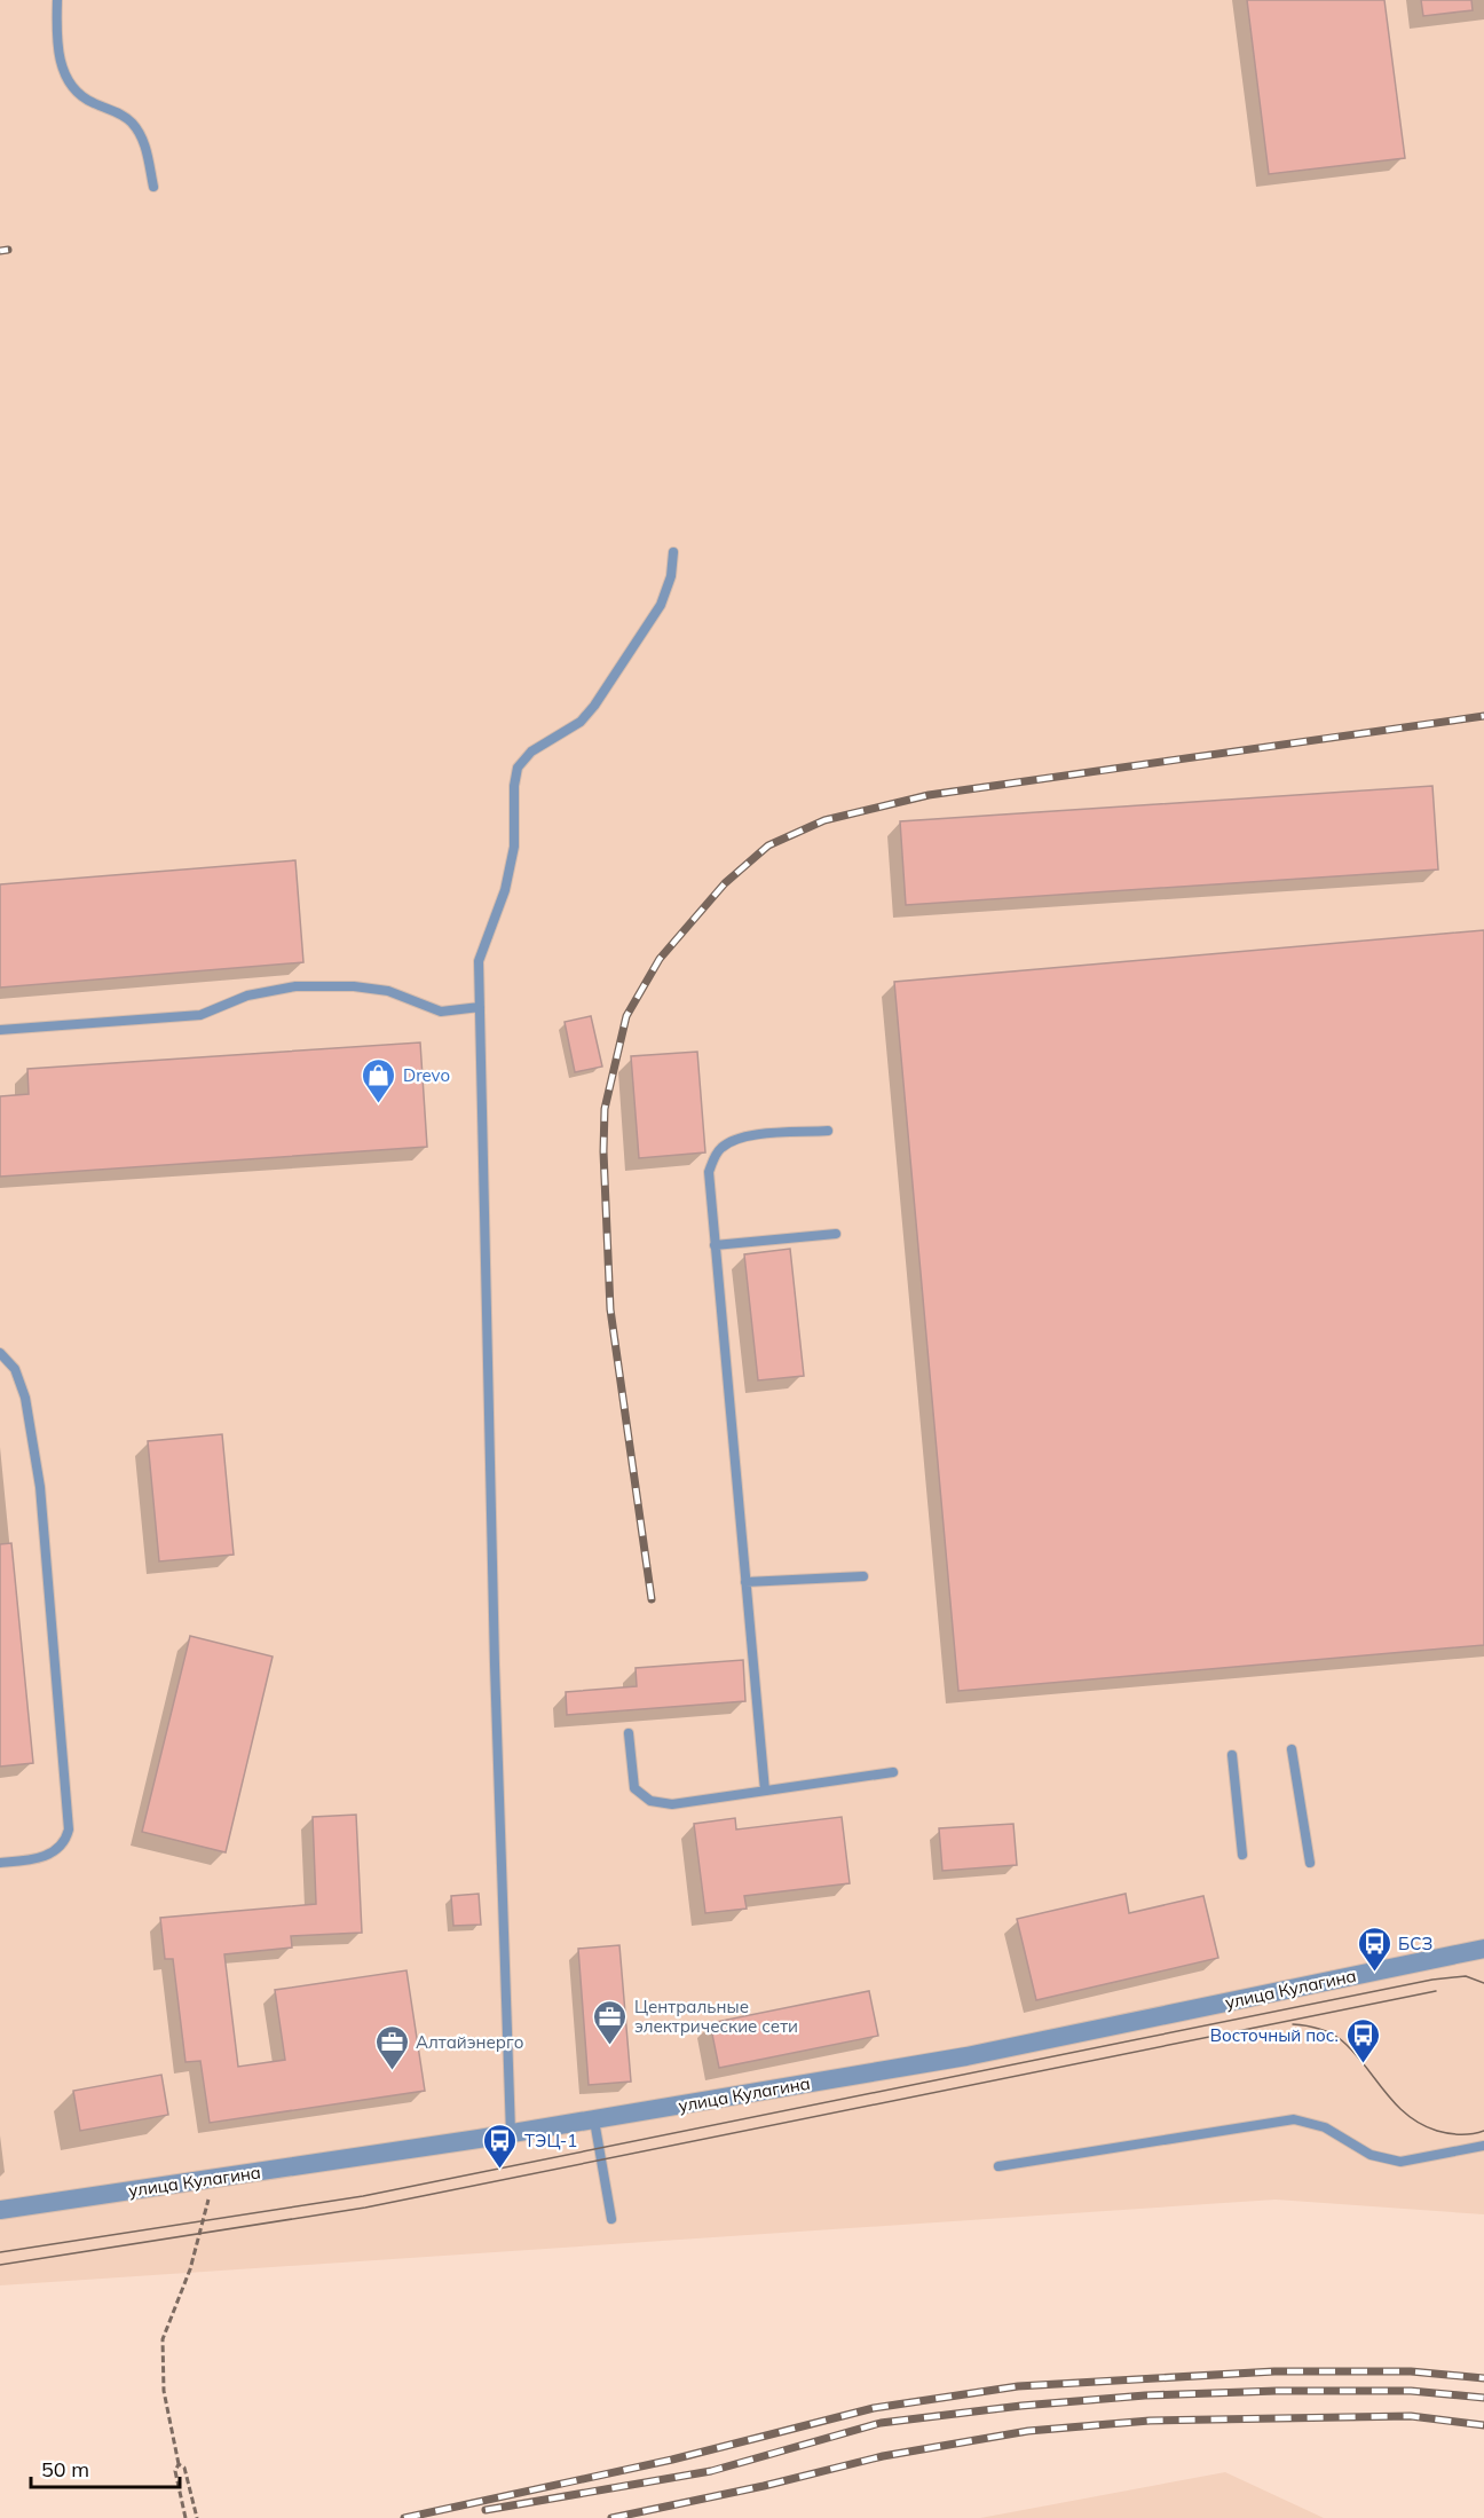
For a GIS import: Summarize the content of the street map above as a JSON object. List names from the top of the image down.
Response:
{
  "streets": {
    "street": ["улица Кулагина"]
  },
  "places": {
    "shop": ["Drevo"],
    "bus stop": ["БСЗ", "Восточный пос.", "ТЭЦ-1"],
    "office": ["Центральные электрические сети", "Алтайэнерго"]
  },
  "scale_bar": "50 m"
}
